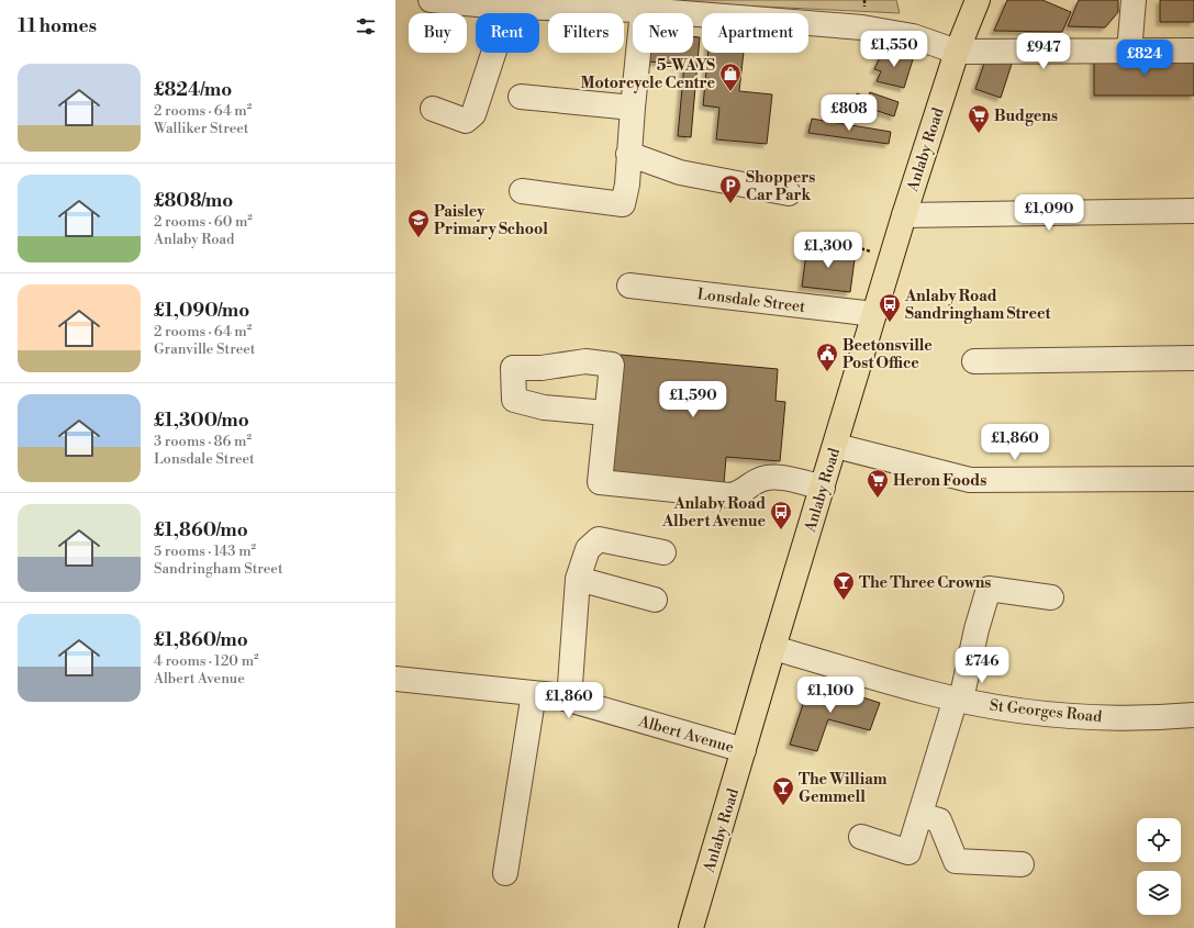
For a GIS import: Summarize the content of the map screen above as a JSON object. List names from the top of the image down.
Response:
{
  "streets": {
    "main road": ["Anlaby Road"],
    "street": ["Lonsdale Street", "St Georges Road", "Albert Avenue"]
  },
  "crossings": [
    ["Anlaby Road", "Lonsdale Street"],
    ["Anlaby Road", "St Georges Road"],
    ["Anlaby Road", "Albert Avenue"]
  ],
  "places": {
    "shop": ["5-WAYS Motorcycle Centre"],
    "supermarket": ["Budgens", "Heron Foods"],
    "parking": ["Shoppers Car Park"],
    "school or university": ["Paisley Primary School"],
    "bus stop": ["Anlaby Road Sandringham Street", "Anlaby Road Albert Avenue"],
    "public building": ["Beetonsville Post Office"],
    "bar": ["The Three Crowns", "The William Gemmell"]
  },
  "page": {
    "heading": "11 homes",
    "chip": [
      "Buy",
      "Rent",
      "Filters",
      "New",
      "Apartment"
    ],
    "price": [
      "£1,550",
      "£947",
      "£824",
      "£808",
      "£1,090",
      "£1,300",
      "£1,590",
      "£1,860",
      "£746",
      "£1,100",
      "£1,860"
    ],
    "list": [
      {
        "name": "£824/mo",
        "note": "2 rooms · 64 m² · Walliker Street"
      },
      {
        "name": "£808/mo",
        "note": "2 rooms · 60 m² · Anlaby Road"
      },
      {
        "name": "£1,090/mo",
        "note": "2 rooms · 64 m² · Granville Street"
      },
      {
        "name": "£1,300/mo",
        "note": "3 rooms · 86 m² · Lonsdale Street"
      },
      {
        "name": "£1,860/mo",
        "note": "5 rooms · 143 m² · Sandringham Street"
      },
      {
        "name": "£1,860/mo",
        "note": "4 rooms · 120 m² · Albert Avenue"
      }
    ]
  }
}
